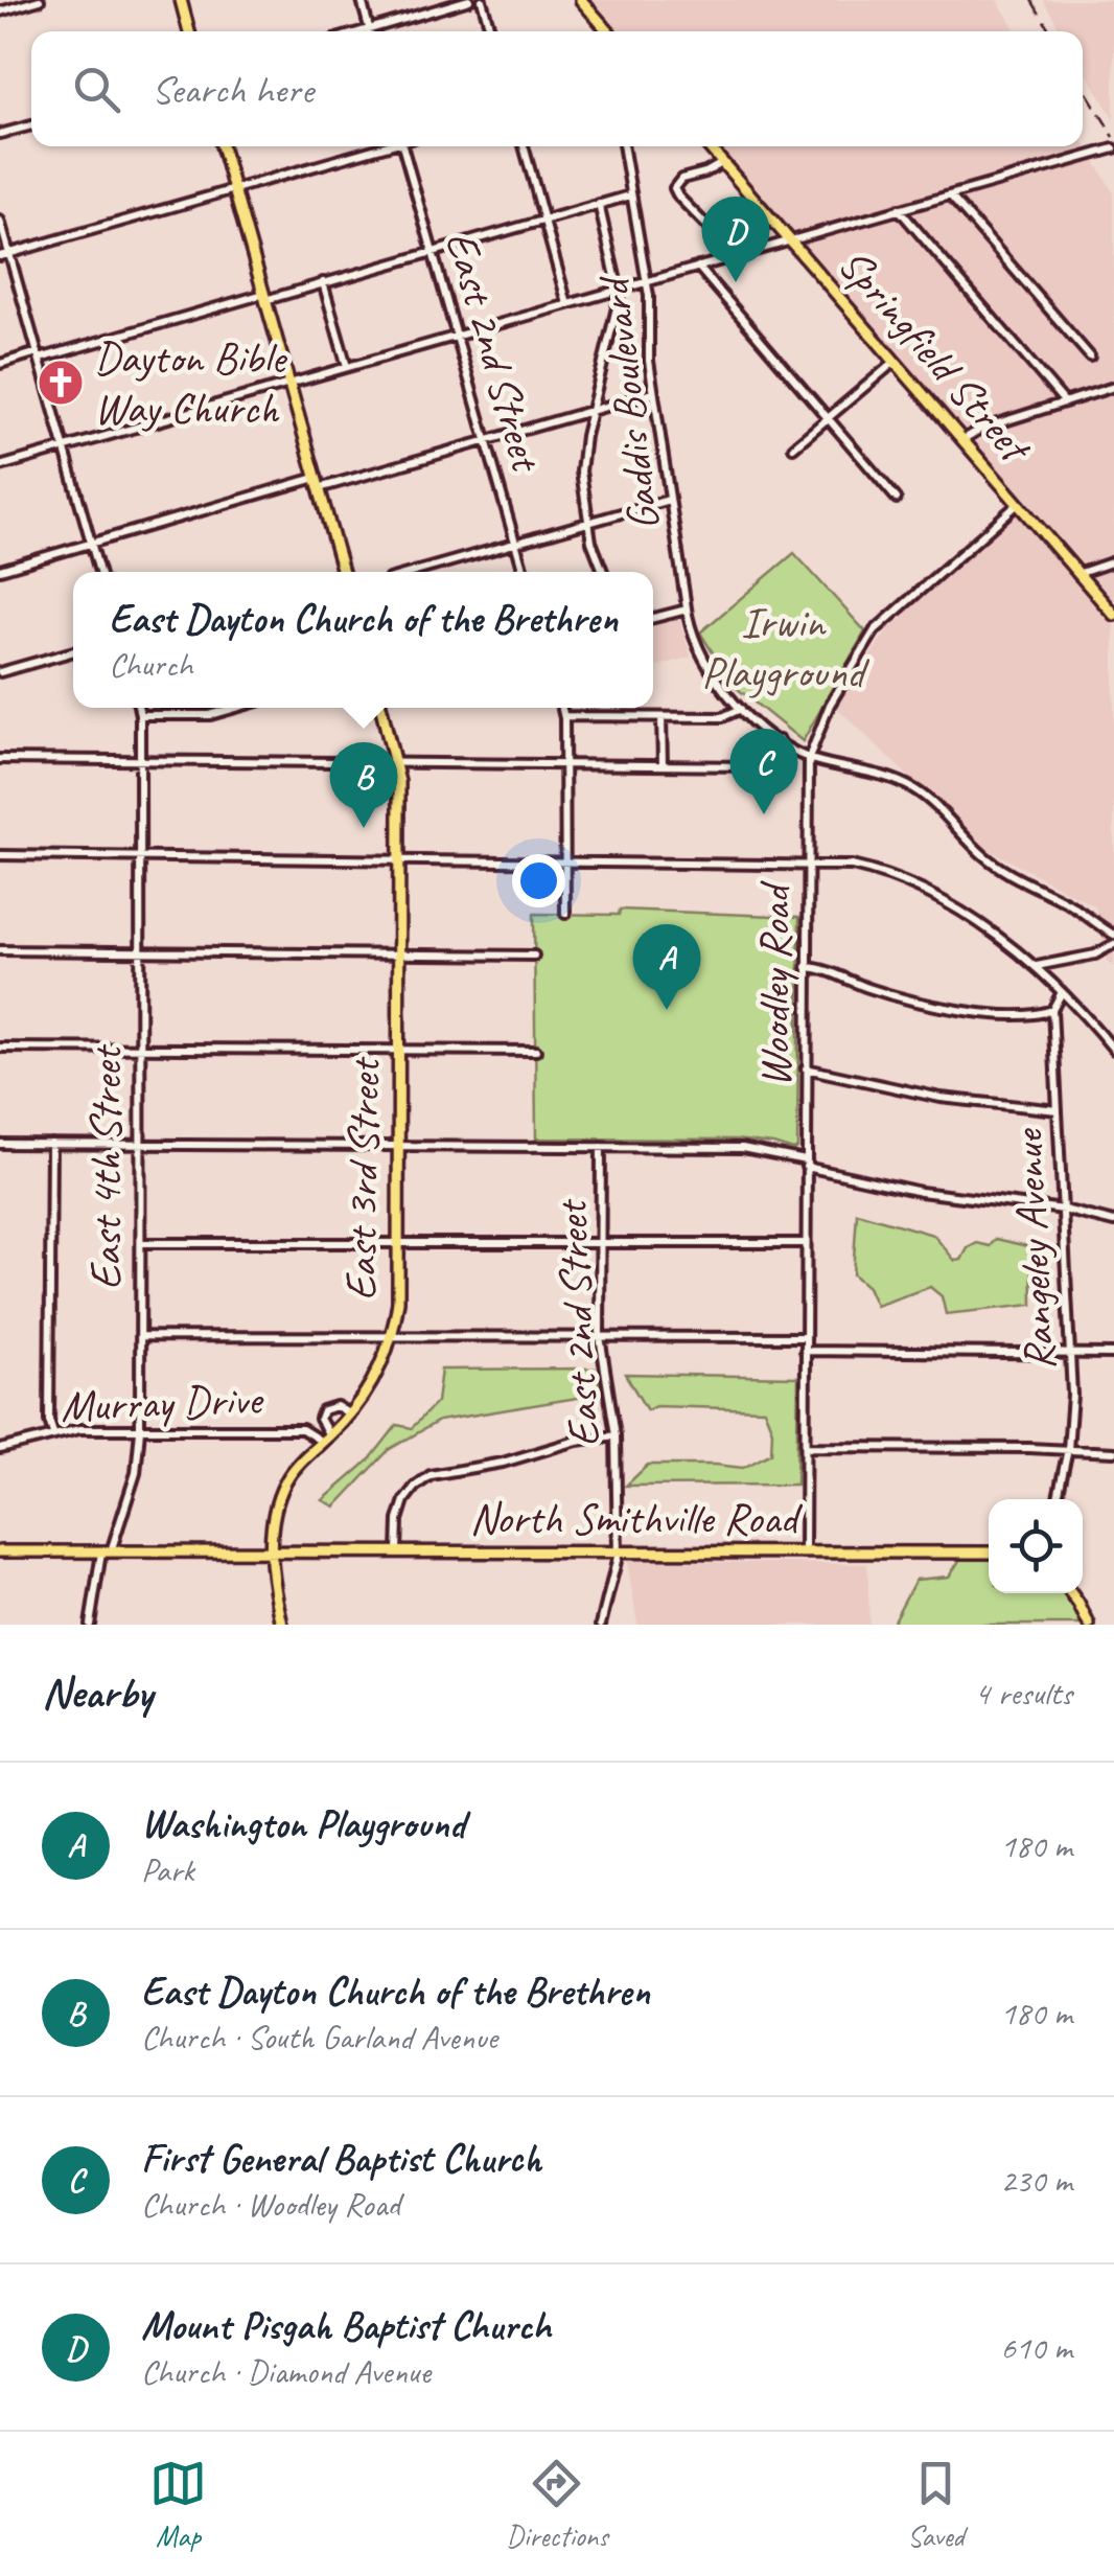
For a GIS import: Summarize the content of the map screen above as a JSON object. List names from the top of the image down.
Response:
{
  "streets": {
    "main road": ["Springfield Street", "East 3rd Street", "North Smithville Road"],
    "street": [
      "East 2nd Street",
      "Gaddis Boulevard",
      "Woodley Road",
      "East 4th Street",
      "Rangeley Avenue",
      "Murray Drive"
    ]
  },
  "crossings": [
    ["East 2nd Street", "North Smithville Road"],
    ["Springfield Street", "Woodley Road"],
    ["Gaddis Boulevard", "Woodley Road"],
    ["Woodley Road", "North Smithville Road"],
    ["East 4th Street", "Murray Drive"],
    ["East 4th Street", "North Smithville Road"],
    ["East 3rd Street", "Murray Drive"],
    ["East 3rd Street", "North Smithville Road"]
  ],
  "parks": ["Irwin Playground"],
  "places": {
    "church": ["Dayton Bible Way Church"]
  },
  "page": {
    "search": "Search here",
    "pins": [
      "D",
      "C",
      "B",
      "A"
    ],
    "popup": ["East Dayton Church of the Brethren", "Church"],
    "heading": ["Nearby", "4 results"],
    "list": [
      {
        "mark": "A",
        "name": "Washington Playground",
        "note": "Park",
        "value": "180 m"
      },
      {
        "mark": "B",
        "name": "East Dayton Church of the Brethren",
        "note": "Church · South Garland Avenue",
        "value": "180 m"
      },
      {
        "mark": "C",
        "name": "First General Baptist Church",
        "note": "Church · Woodley Road",
        "value": "230 m"
      },
      {
        "mark": "D",
        "name": "Mount Pisgah Baptist Church",
        "note": "Church · Diamond Avenue",
        "value": "610 m"
      }
    ],
    "nav": ["Map", "Directions", "Saved"]
  }
}
